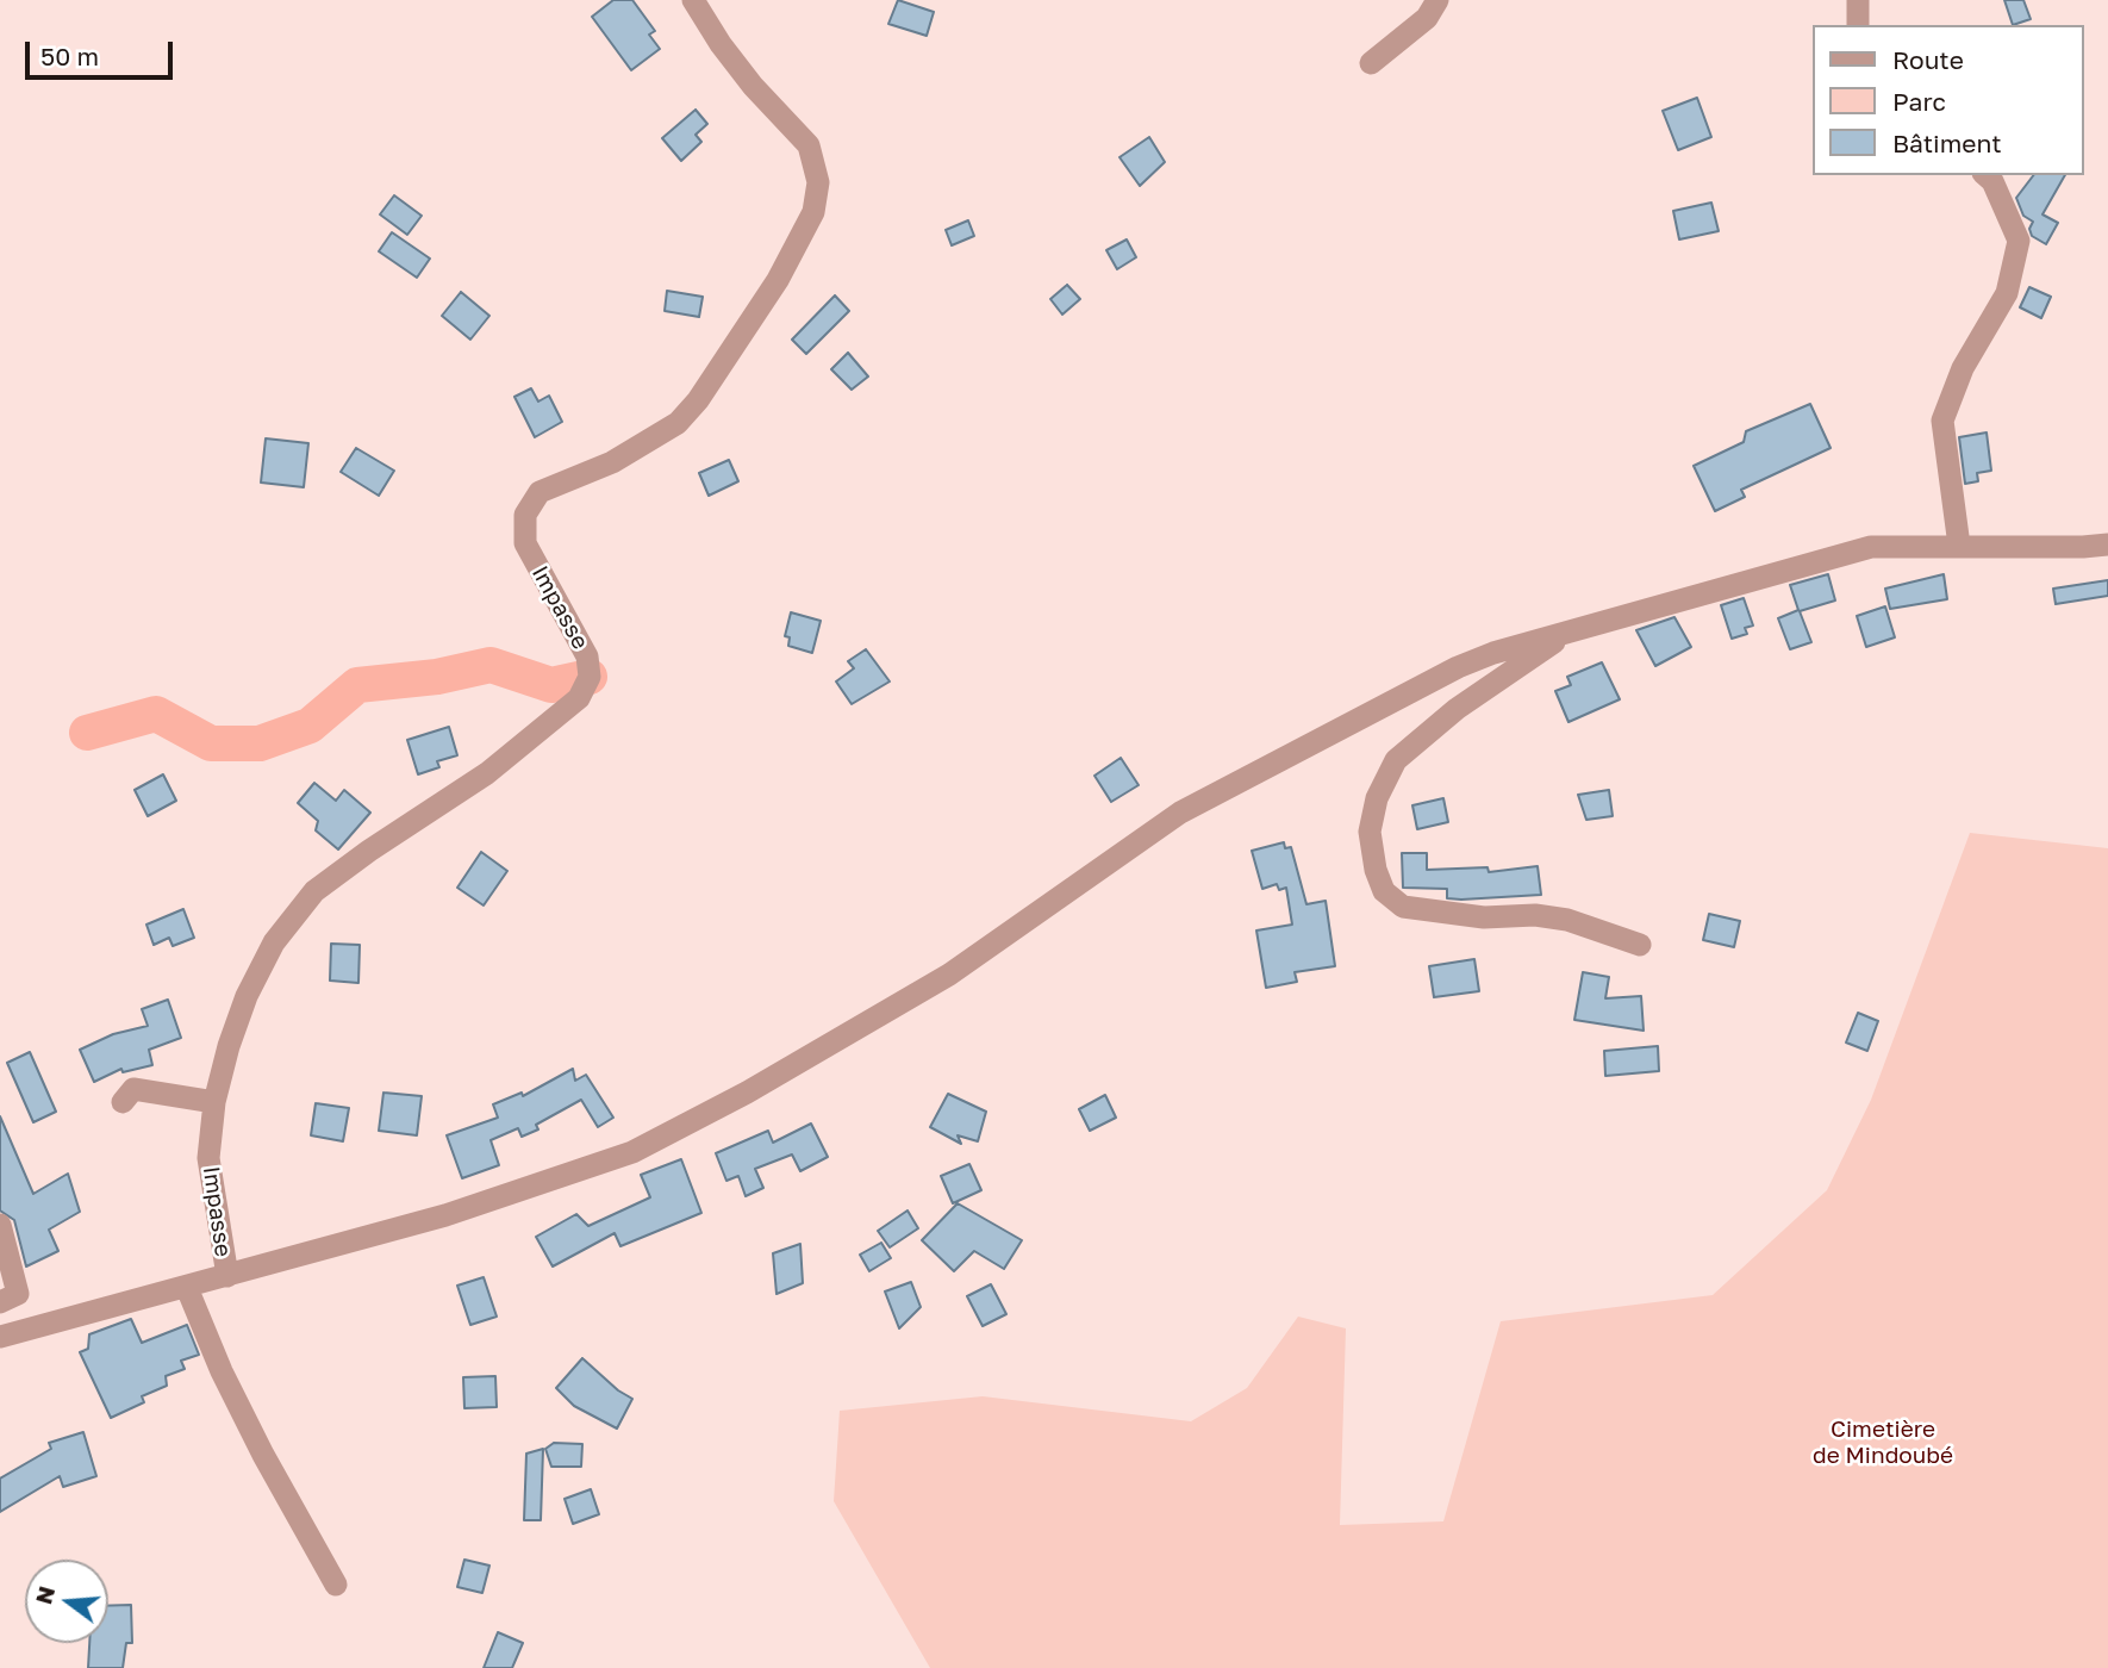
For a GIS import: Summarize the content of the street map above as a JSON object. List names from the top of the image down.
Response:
{
  "streets": {
    "street": ["Impasse"]
  },
  "parks": ["Cimetière de Mindoubé"],
  "legend": ["Route", "Parc", "Bâtiment"],
  "scale_bar": "50 m",
  "north": "left"
}
